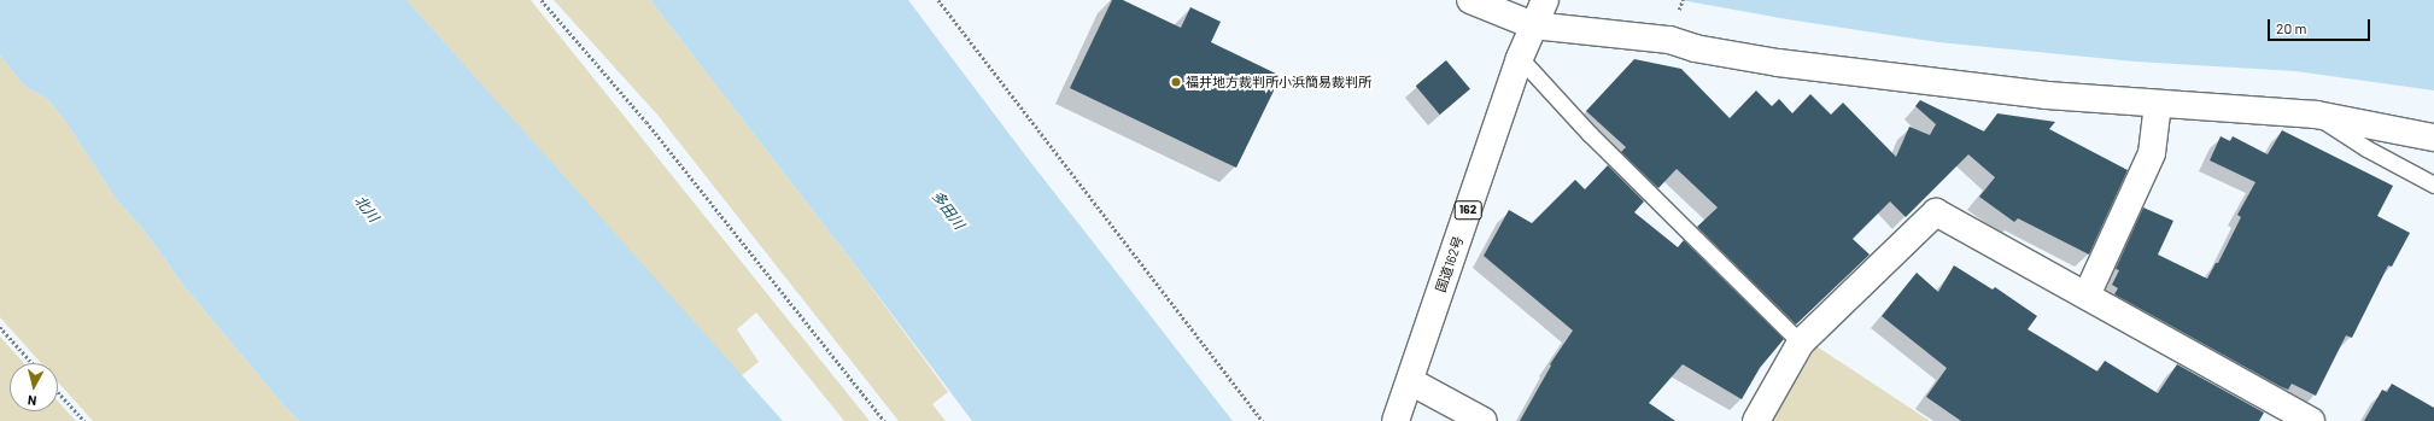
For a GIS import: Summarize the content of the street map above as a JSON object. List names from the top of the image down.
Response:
{
  "streets": {
    "main road": ["162", "国道162号"]
  },
  "water": ["北川", "多田川"],
  "places": ["福井地方裁判所小浜簡易裁判所"],
  "scale_bar": "20 m",
  "north": "bottom"
}
